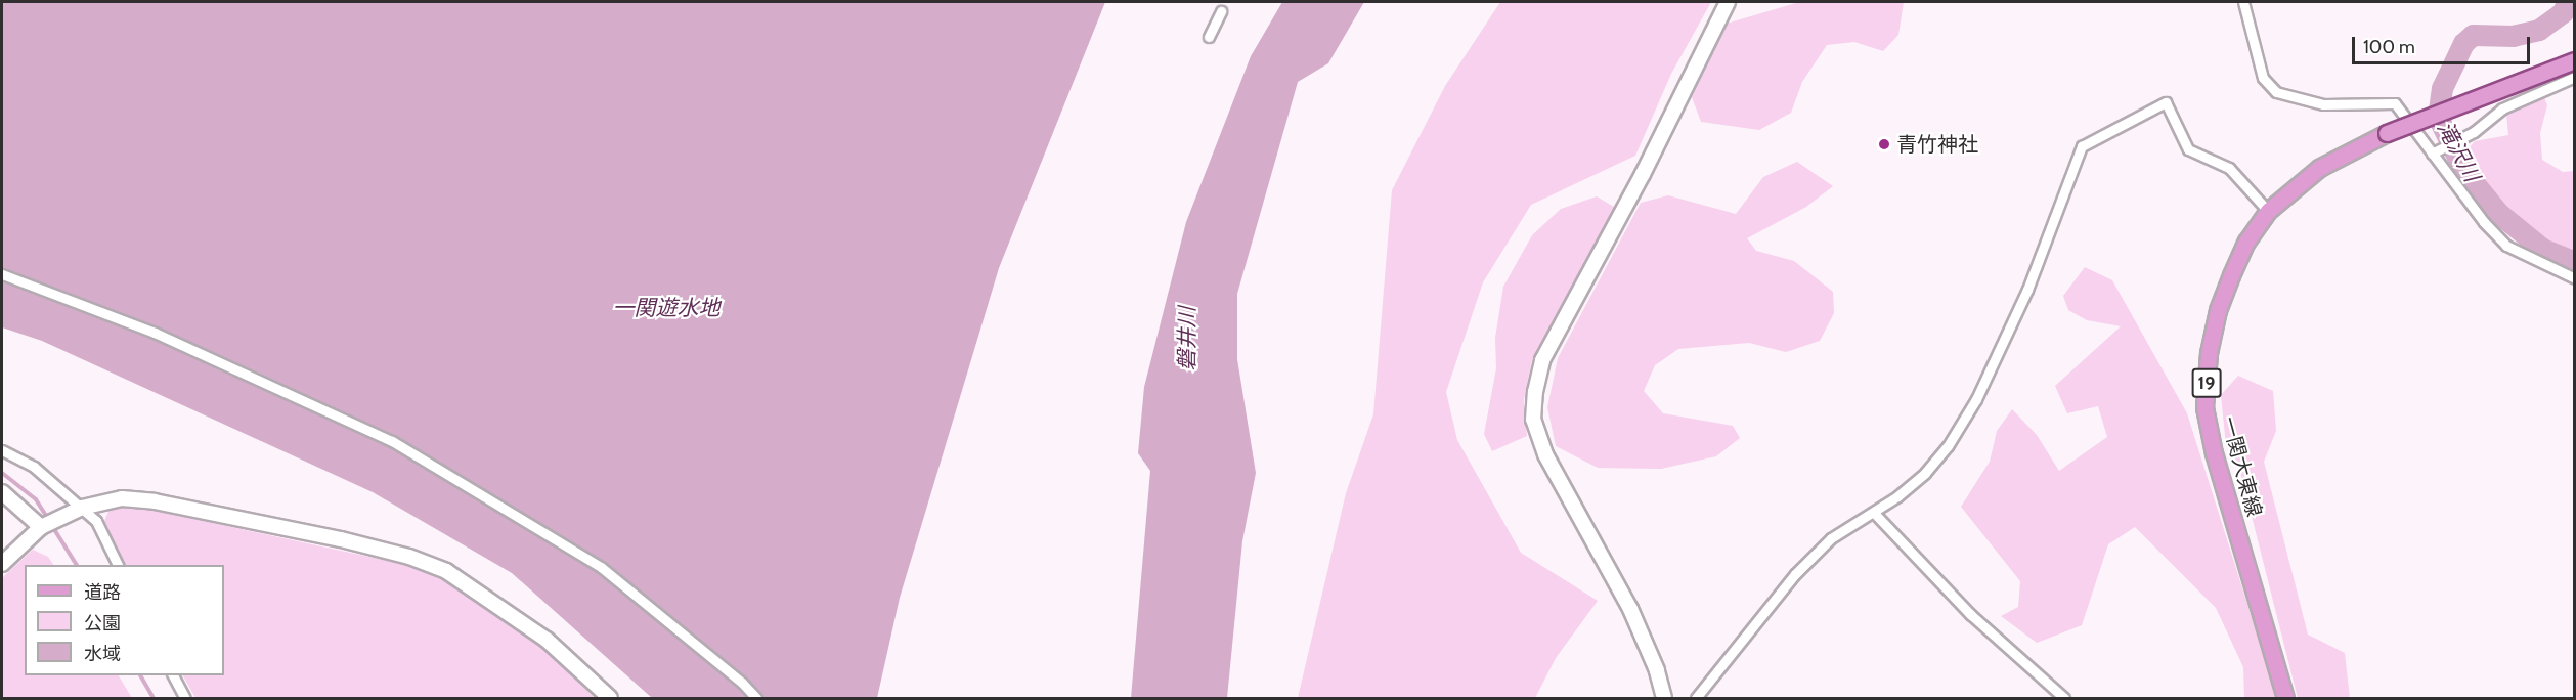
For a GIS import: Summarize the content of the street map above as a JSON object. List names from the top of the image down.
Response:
{
  "streets": {
    "main road": ["19", "一関大東線"]
  },
  "water": ["滝沢川", "一関遊水地", "磐井川"],
  "places": ["青竹神社"],
  "legend": ["道路", "公園", "水域"],
  "scale_bar": "100 m"
}
